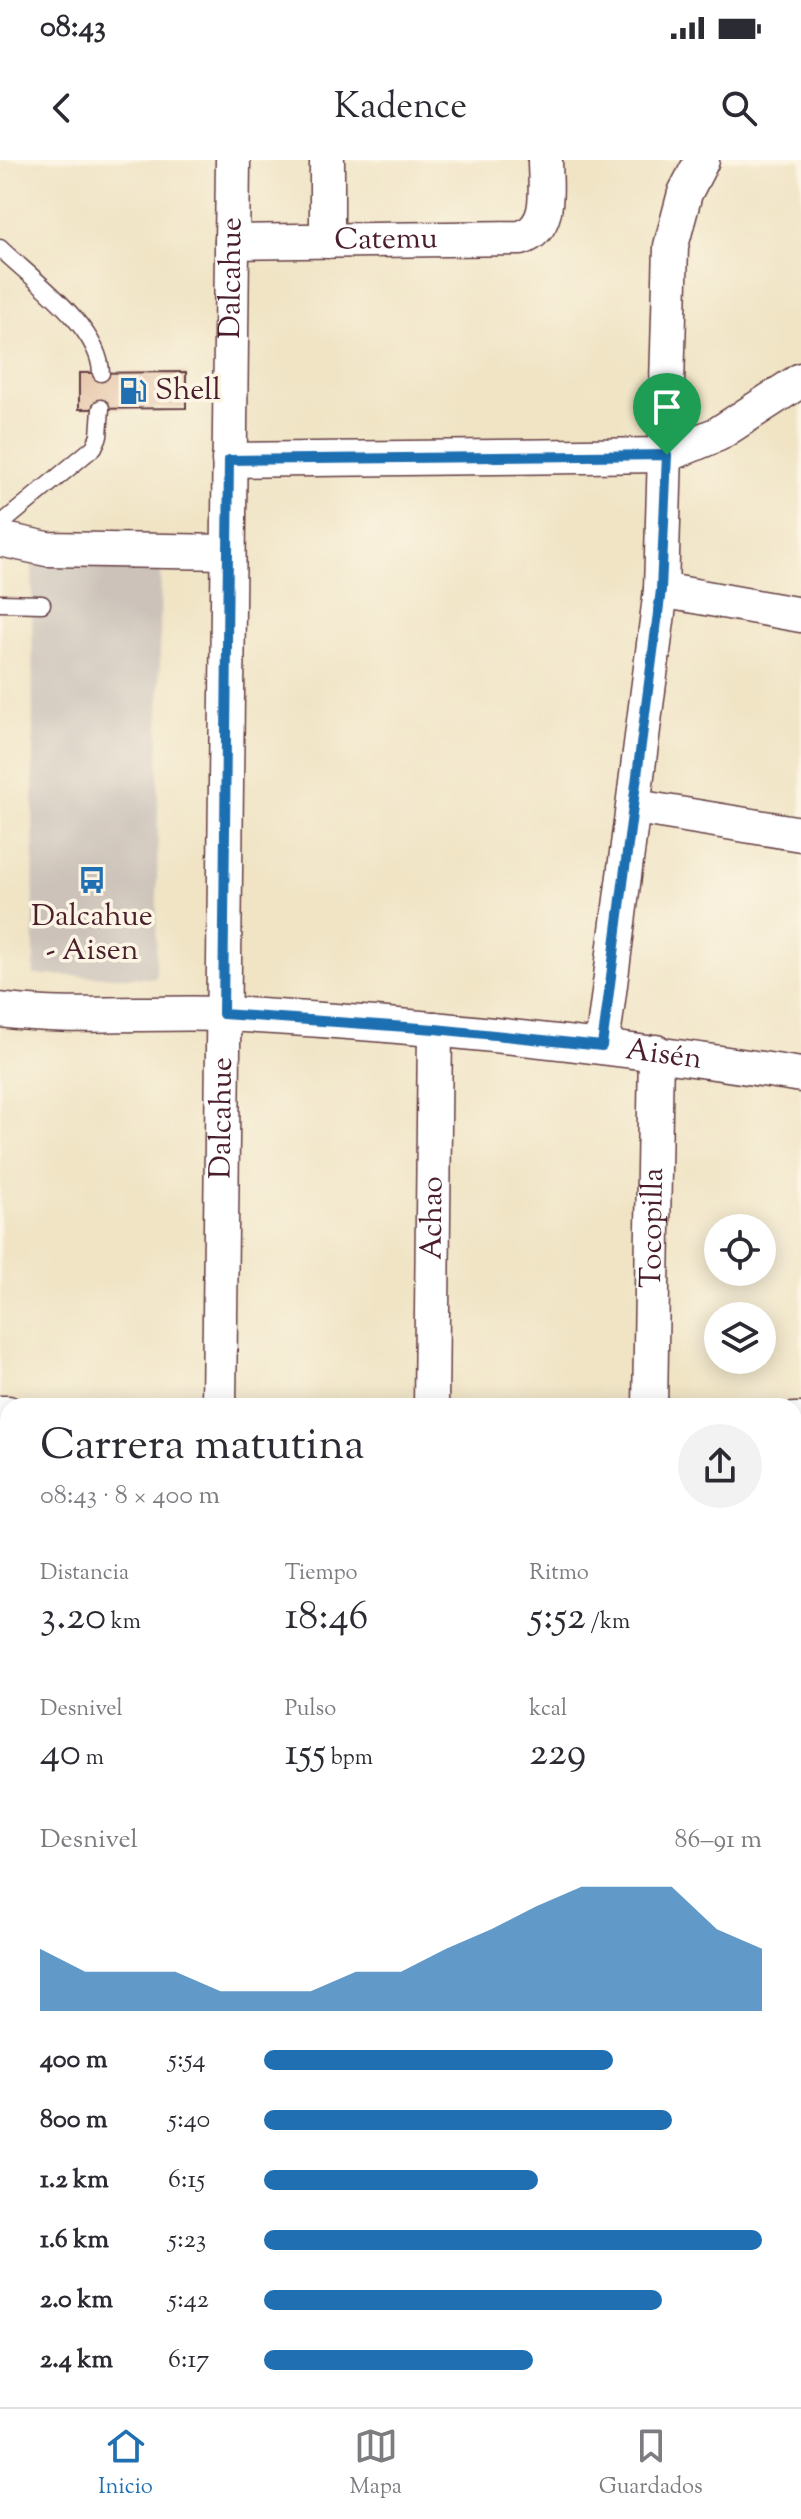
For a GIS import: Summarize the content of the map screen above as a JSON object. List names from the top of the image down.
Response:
{
  "streets": {
    "street": [
      "Catemu",
      "Dalcahue",
      "Aisén",
      "Achao",
      "Tocopilla"
    ]
  },
  "crossings": [
    ["Catemu", "Dalcahue"],
    ["Dalcahue", "Aisén"],
    ["Aisén", "Achao"],
    ["Aisén", "Tocopilla"]
  ],
  "places": {
    "fuel station": ["Shell"],
    "bus stop": ["Dalcahue - Aisen"]
  },
  "page": {
    "status": "08:43",
    "header": "Kadence",
    "heading": ["Carrera matutina", "08:43 · 8 × 400 m"],
    "stats": [
      ["Distancia", "3.20 km"],
      ["Tiempo", "18:46"],
      ["Ritmo", "5:52 /km"],
      ["Desnivel", "40 m"],
      ["Pulso", "155 bpm"],
      ["kcal", "229"]
    ],
    "chart": ["Desnivel", "86–91 m"],
    "list": [
      {
        "name": "400 m",
        "note": "5:54"
      },
      {
        "name": "800 m",
        "note": "5:40"
      },
      {
        "name": "1.2 km",
        "note": "6:15"
      },
      {
        "name": "1.6 km",
        "note": "5:23"
      },
      {
        "name": "2.0 km",
        "note": "5:42"
      },
      {
        "name": "2.4 km",
        "note": "6:17"
      }
    ],
    "tabs": ["Inicio", "Mapa", "Guardados"]
  }
}
